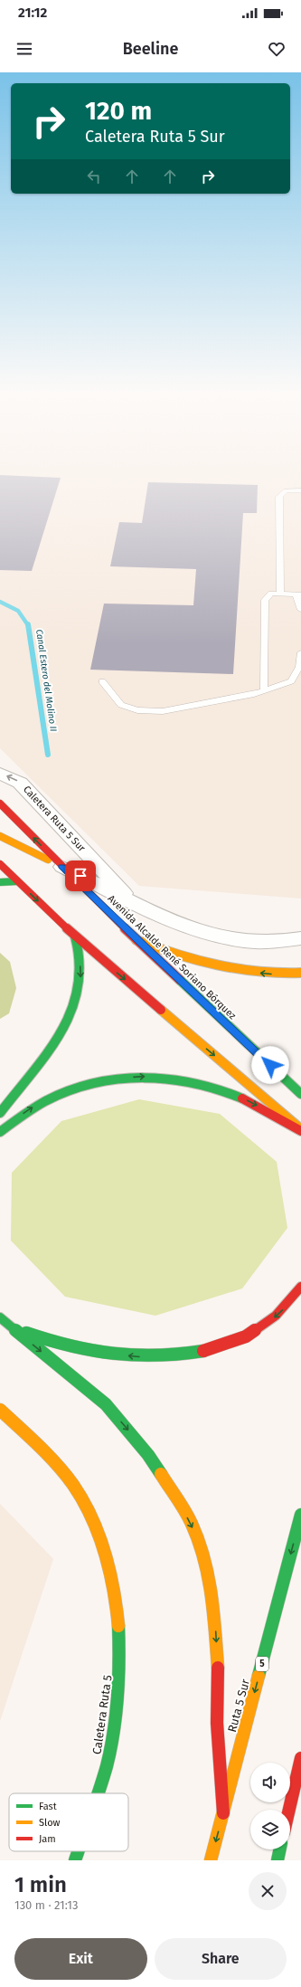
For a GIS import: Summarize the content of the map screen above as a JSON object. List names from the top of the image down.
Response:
{
  "streets": {
    "main road": [
      "Avenida Alcalde René Soriano Bórquez",
      "5",
      "Ruta 5 Sur",
      "Caletera Ruta 5"
    ],
    "street": ["Caletera Ruta 5 Sur"]
  },
  "crossings": [
    ["Caletera Ruta 5 Sur", "Avenida Alcalde René Soriano Bórquez"]
  ],
  "one_way": ["Ruta 5 Sur"],
  "water": ["Canal Estero del Molino II"],
  "legend": ["Fast", "Slow", "Jam"],
  "page": {
    "status": "21:12",
    "header": "Beeline",
    "turn": ["120 m", "Caletera Ruta 5 Sur"],
    "heading": ["1 min", "130 m · 21:13"],
    "buttons": ["Exit", "Share"]
  }
}
